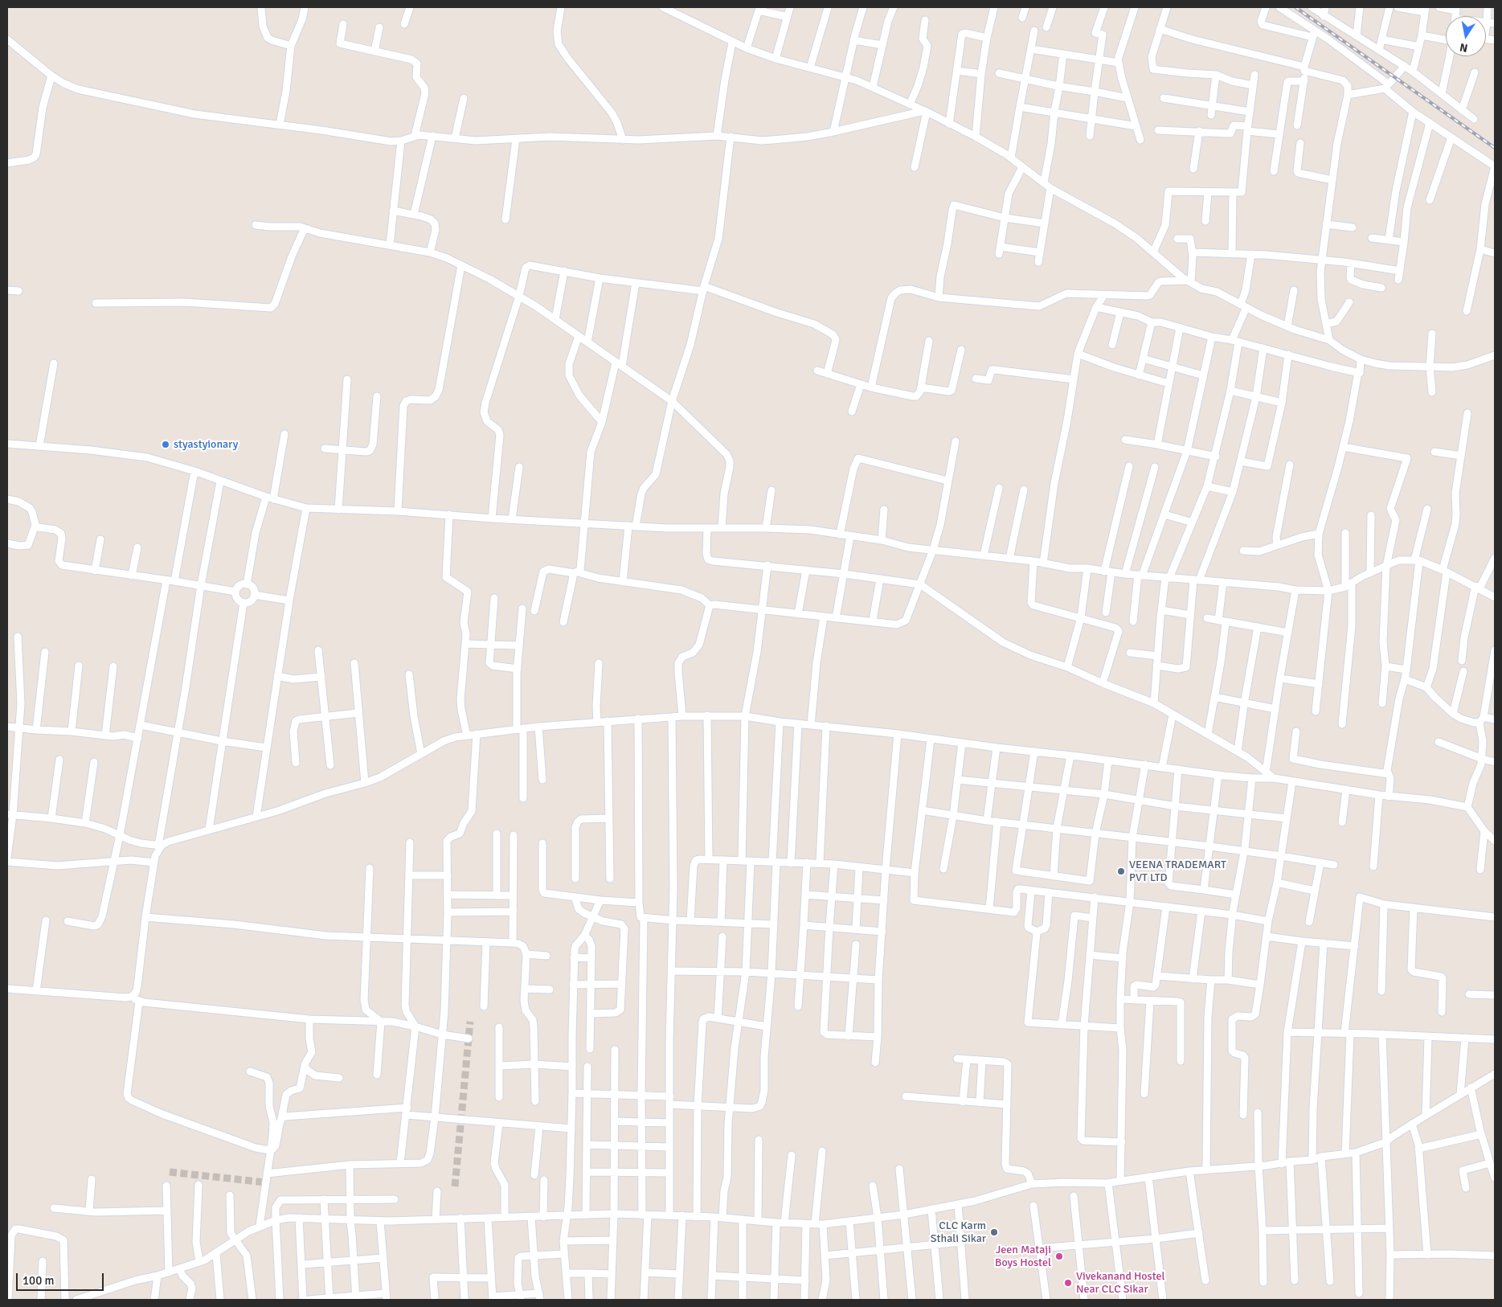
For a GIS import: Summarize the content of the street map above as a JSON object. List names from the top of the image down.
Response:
{
  "places": [
    "styastyionary",
    "VEENA TRADEMART PVT LTD",
    "CLC Karm Sthali Sikar",
    "Jeen Mataji Boys Hostel",
    "Vivekanand Hostel Near CLC Sikar"
  ],
  "scale_bar": "100 m",
  "north": "bottom"
}
